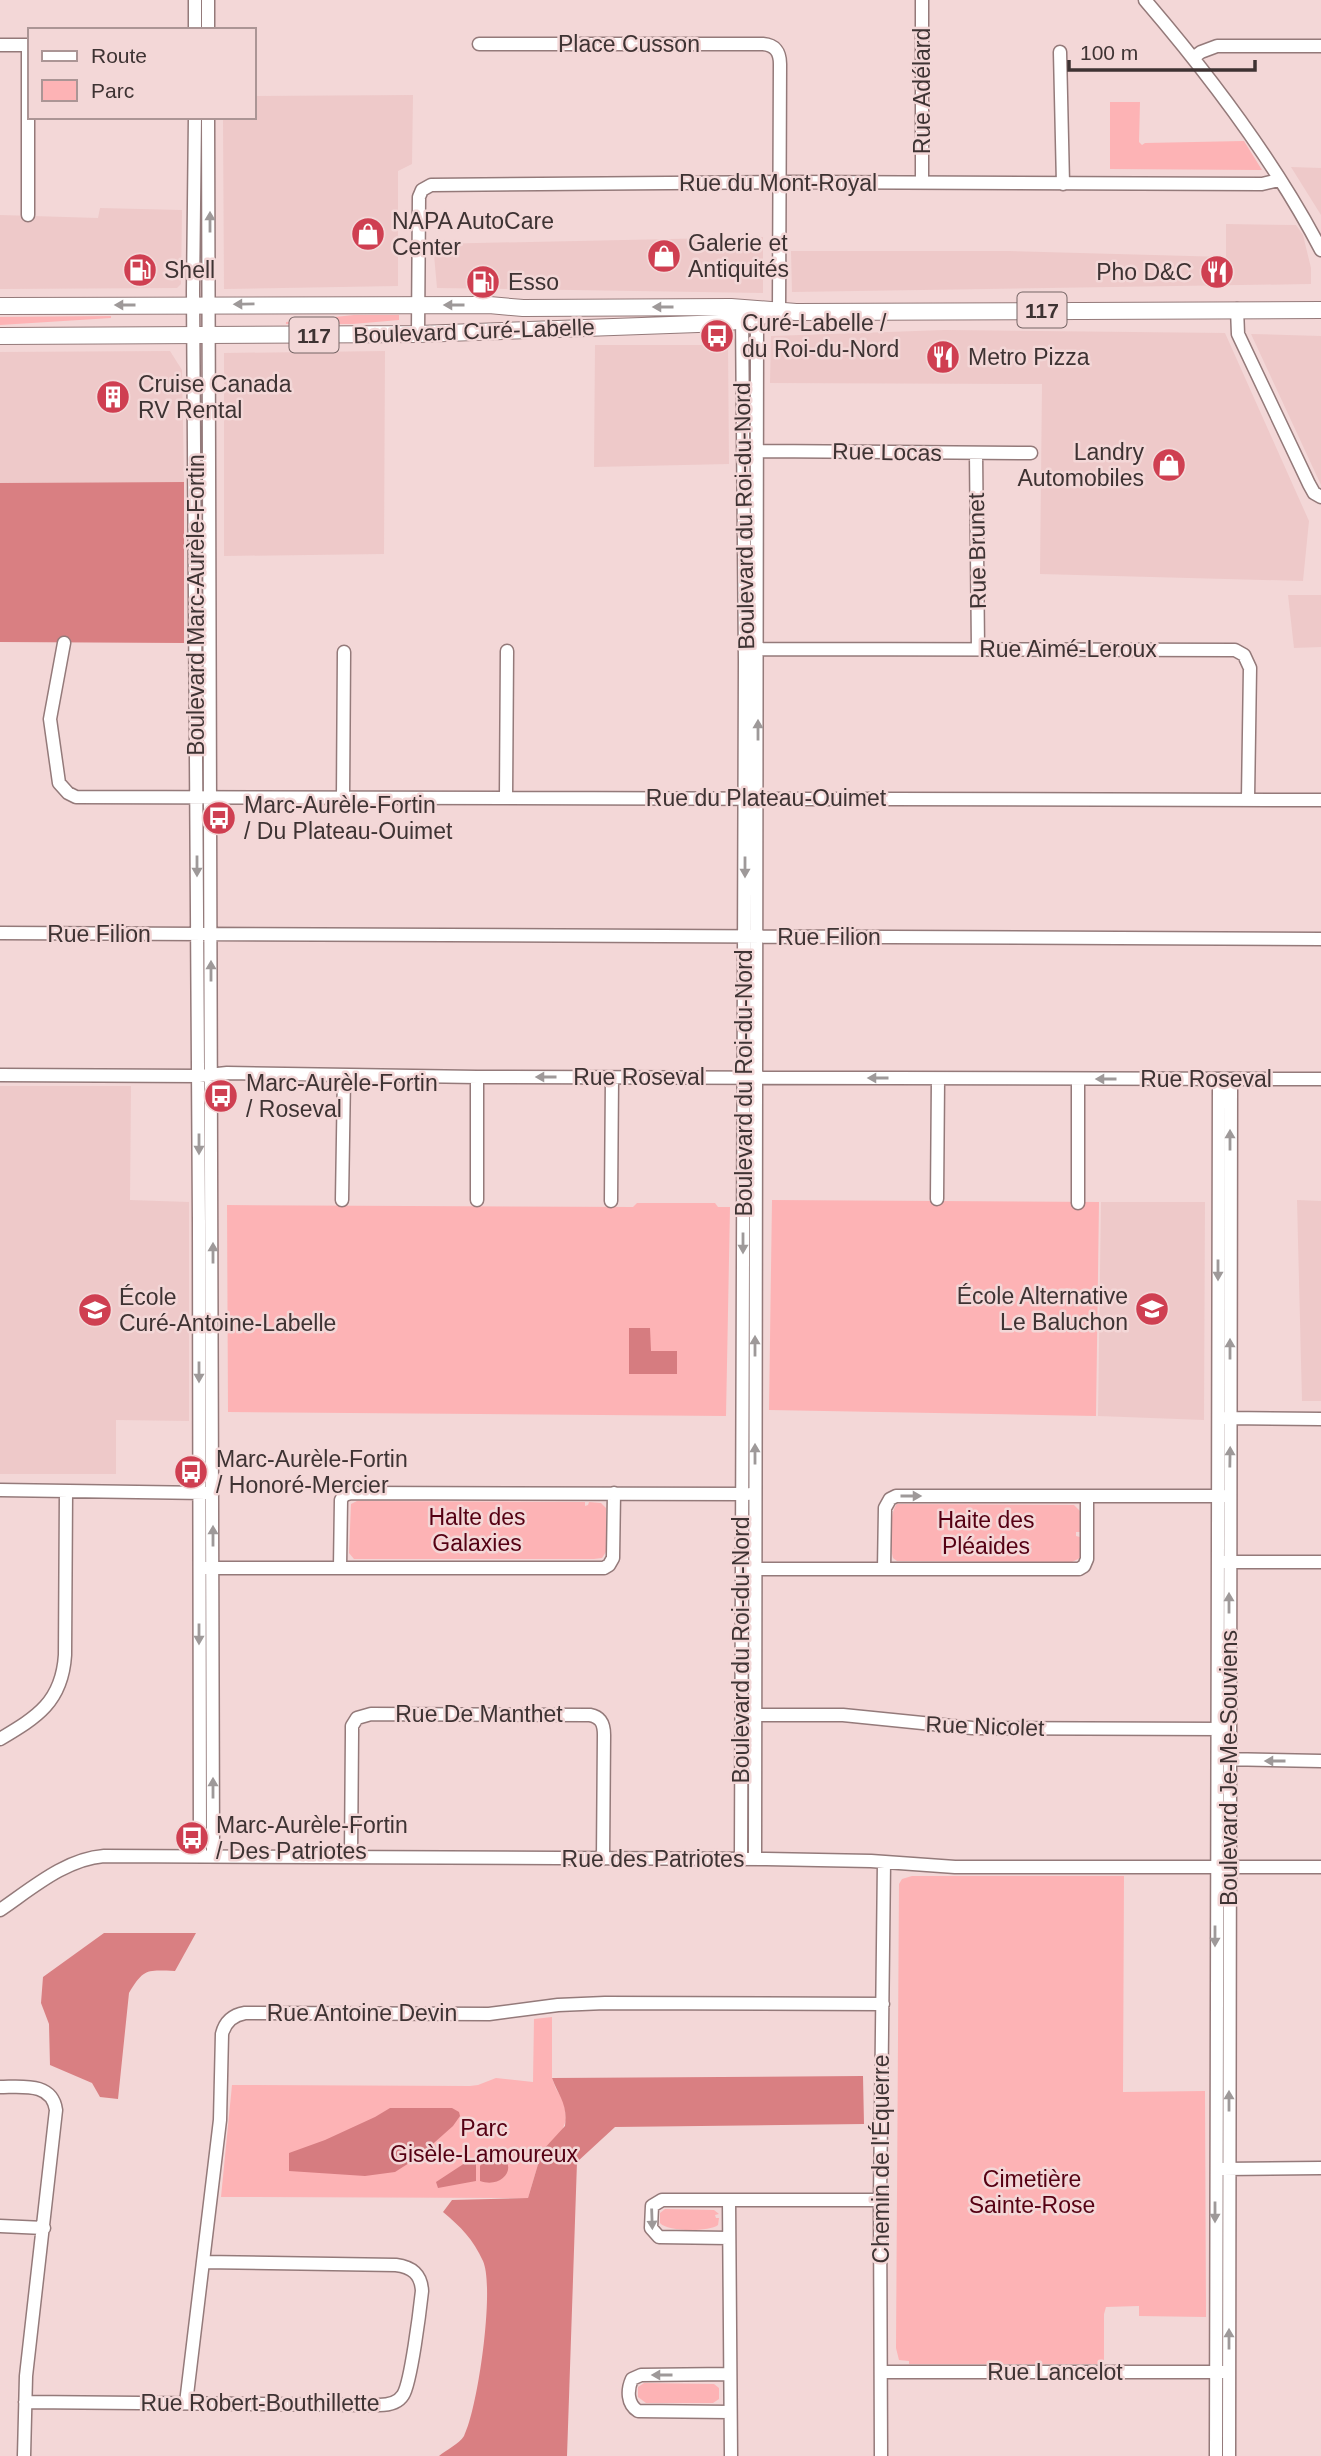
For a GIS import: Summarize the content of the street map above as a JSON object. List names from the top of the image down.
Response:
{
  "streets": {
    "main road": ["117", "Boulevard Curé-Labelle"],
    "street": [
      "Place Cusson",
      "Rue Adélard",
      "Rue du Mont-Royal",
      "Rue Locas",
      "Boulevard du Roi-du-Nord",
      "Rue Brunet",
      "Boulevard Marc-Aurèle-Fortin",
      "Rue Aimé-Leroux",
      "Rue du Plateau-Ouimet",
      "Rue Filion",
      "Rue Roseval",
      "Rue De Manthet",
      "Rue Nicolet",
      "Boulevard Je-Me-Souviens",
      "Rue des Patriotes",
      "Rue Antoine Devin",
      "Chemin de l'Équerre",
      "Rue Lancelot",
      "Rue Robert-Bouthillette"
    ]
  },
  "crossings": [
    ["Place Cusson", "Rue du Mont-Royal"],
    ["Rue Adélard", "Rue du Mont-Royal"],
    ["Rue du Mont-Royal", "Boulevard Curé-Labelle"],
    ["Boulevard Curé-Labelle", "Boulevard du Roi-du-Nord"],
    ["Boulevard Curé-Labelle", "Boulevard Marc-Aurèle-Fortin"],
    ["Rue Locas", "Boulevard du Roi-du-Nord"],
    ["Rue Locas", "Rue Brunet"],
    ["Boulevard du Roi-du-Nord", "Rue Aimé-Leroux"],
    ["Boulevard du Roi-du-Nord", "Rue du Plateau-Ouimet"],
    ["Boulevard du Roi-du-Nord", "Rue Filion"],
    ["Boulevard du Roi-du-Nord", "Rue Roseval"],
    ["Boulevard du Roi-du-Nord", "Rue Nicolet"],
    ["Boulevard du Roi-du-Nord", "Rue des Patriotes"],
    ["Rue Brunet", "Rue Aimé-Leroux"],
    ["Boulevard Marc-Aurèle-Fortin", "Rue du Plateau-Ouimet"],
    ["Boulevard Marc-Aurèle-Fortin", "Rue Filion"],
    ["Boulevard Marc-Aurèle-Fortin", "Rue Roseval"],
    ["Boulevard Marc-Aurèle-Fortin", "Rue des Patriotes"],
    ["Rue Aimé-Leroux", "Rue du Plateau-Ouimet"],
    ["Rue Roseval", "Boulevard Je-Me-Souviens"],
    ["Rue De Manthet", "Rue des Patriotes"],
    ["Rue Nicolet", "Boulevard Je-Me-Souviens"],
    ["Boulevard Je-Me-Souviens", "Rue des Patriotes"],
    ["Boulevard Je-Me-Souviens", "Rue Lancelot"],
    ["Rue des Patriotes", "Chemin de l'Équerre"],
    ["Rue Antoine Devin", "Chemin de l'Équerre"],
    ["Rue Antoine Devin", "Rue Robert-Bouthillette"],
    ["Chemin de l'Équerre", "Rue Lancelot"]
  ],
  "one_way": ["Rue Roseval"],
  "parks": [
    "Halte des Galaxies",
    "Haite des Pléaides",
    "Parc Gisèle-Lamoureux",
    "Cimetière Sainte-Rose"
  ],
  "places": {
    "shop": ["NAPA AutoCare Center", "Galerie et Antiquités", "Landry Automobiles"],
    "fuel station": ["Shell", "Esso"],
    "restaurant": ["Pho D&C", "Metro Pizza"],
    "bus stop": [
      "Curé-Labelle / du Roi-du-Nord",
      "Marc-Aurèle-Fortin / Du Plateau-Ouimet",
      "Marc-Aurèle-Fortin / Roseval",
      "Marc-Aurèle-Fortin / Honoré-Mercier",
      "Marc-Aurèle-Fortin / Des Patriotes"
    ],
    "building": ["Cruise Canada RV Rental"],
    "school or university": ["École Alternative Le Baluchon", "École Curé-Antoine-Labelle"]
  },
  "legend": ["Route", "Parc"],
  "scale_bar": "100 m"
}
